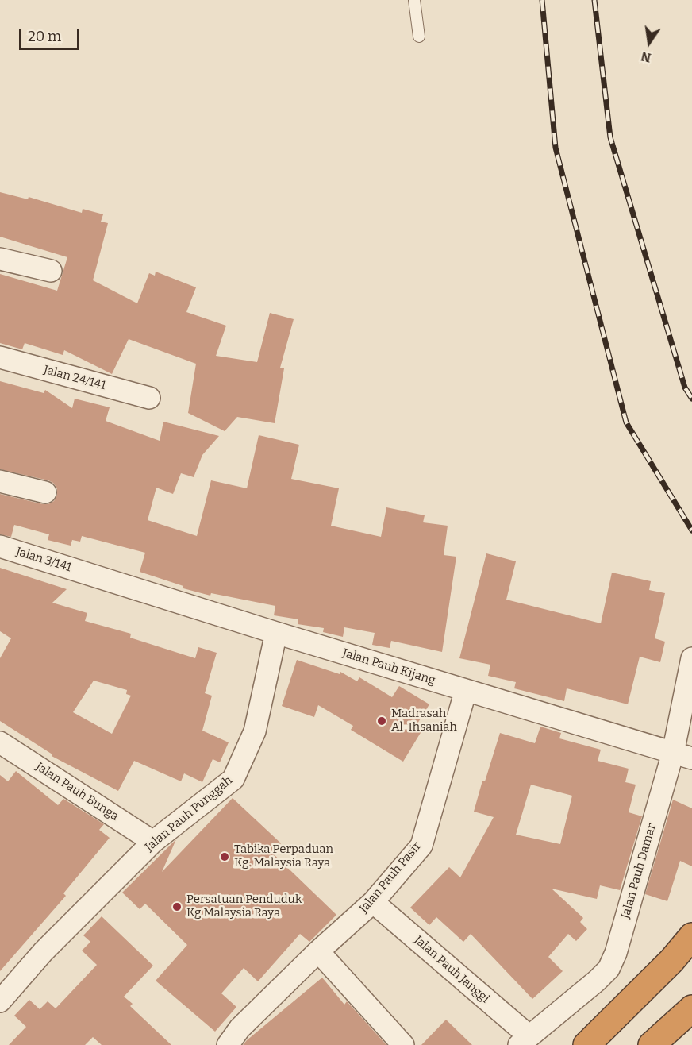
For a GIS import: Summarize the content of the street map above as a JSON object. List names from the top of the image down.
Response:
{
  "streets": {
    "street": [
      "Jalan 24/141",
      "Jalan 3/141",
      "Jalan Pauh Kijang",
      "Jalan Pauh Bunga",
      "Jalan Pauh Punggah",
      "Jalan Pauh Damar",
      "Jalan Pauh Pasir",
      "Jalan Pauh Janggi"
    ]
  },
  "crossings": [
    ["Jalan 3/141", "Jalan Pauh Kijang"],
    ["Jalan Pauh Kijang", "Jalan Pauh Punggah"],
    ["Jalan Pauh Kijang", "Jalan Pauh Damar"],
    ["Jalan Pauh Kijang", "Jalan Pauh Pasir"],
    ["Jalan Pauh Bunga", "Jalan Pauh Punggah"],
    ["Jalan Pauh Damar", "Jalan Pauh Janggi"],
    ["Jalan Pauh Pasir", "Jalan Pauh Janggi"]
  ],
  "places": ["Madrasah Al-Ihsaniah", "Tabika Perpaduan Kg. Malaysia Raya", "Persatuan Penduduk Kg Malaysia Raya"],
  "scale_bar": "20 m",
  "north": "bottom"
}
